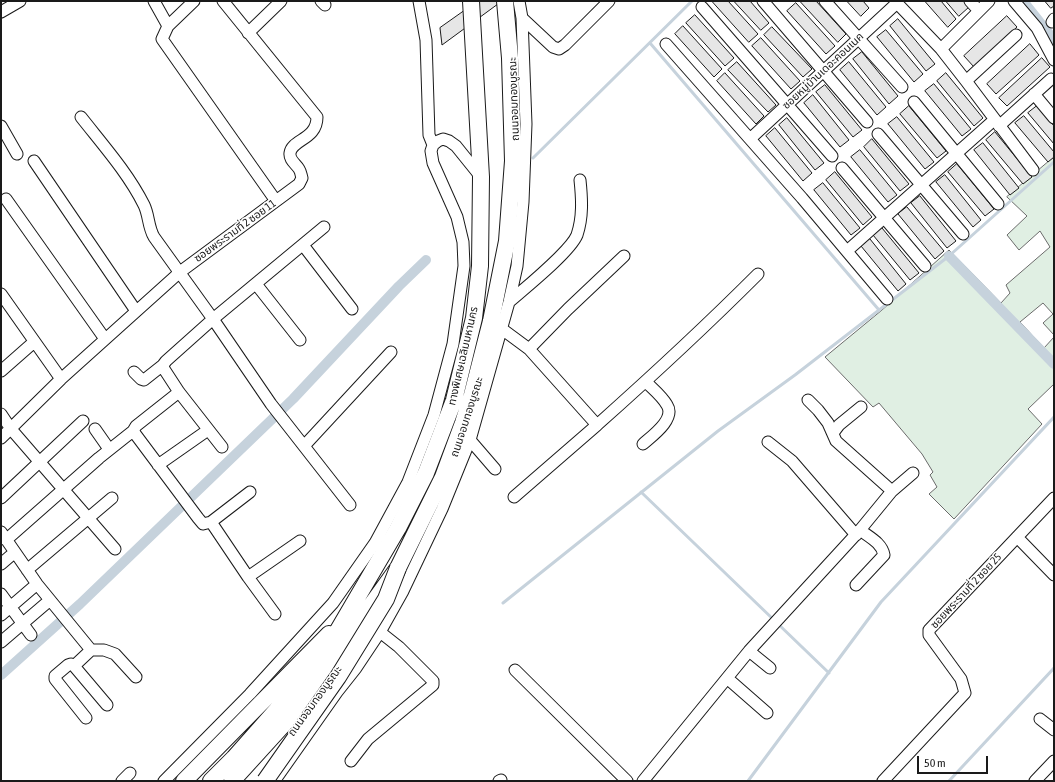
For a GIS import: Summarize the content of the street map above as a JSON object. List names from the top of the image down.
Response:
{
  "streets": {
    "highway": ["ทางพิเศษเฉลิมมหานคร"],
    "street": [
      "ซอยหมู่บ้านเดอะคอนเนค",
      "ถนนจอมทองบูรณะ",
      "ซอยพระรามที่ 2 ซอย 11",
      "ซอยพระรามที่ 2 ซอย 25"
    ]
  },
  "crossings": [
    ["ถนนจอมทองบูรณะ", "ทางพิเศษเฉลิมมหานคร"]
  ],
  "scale_bar": "50 m"
}
